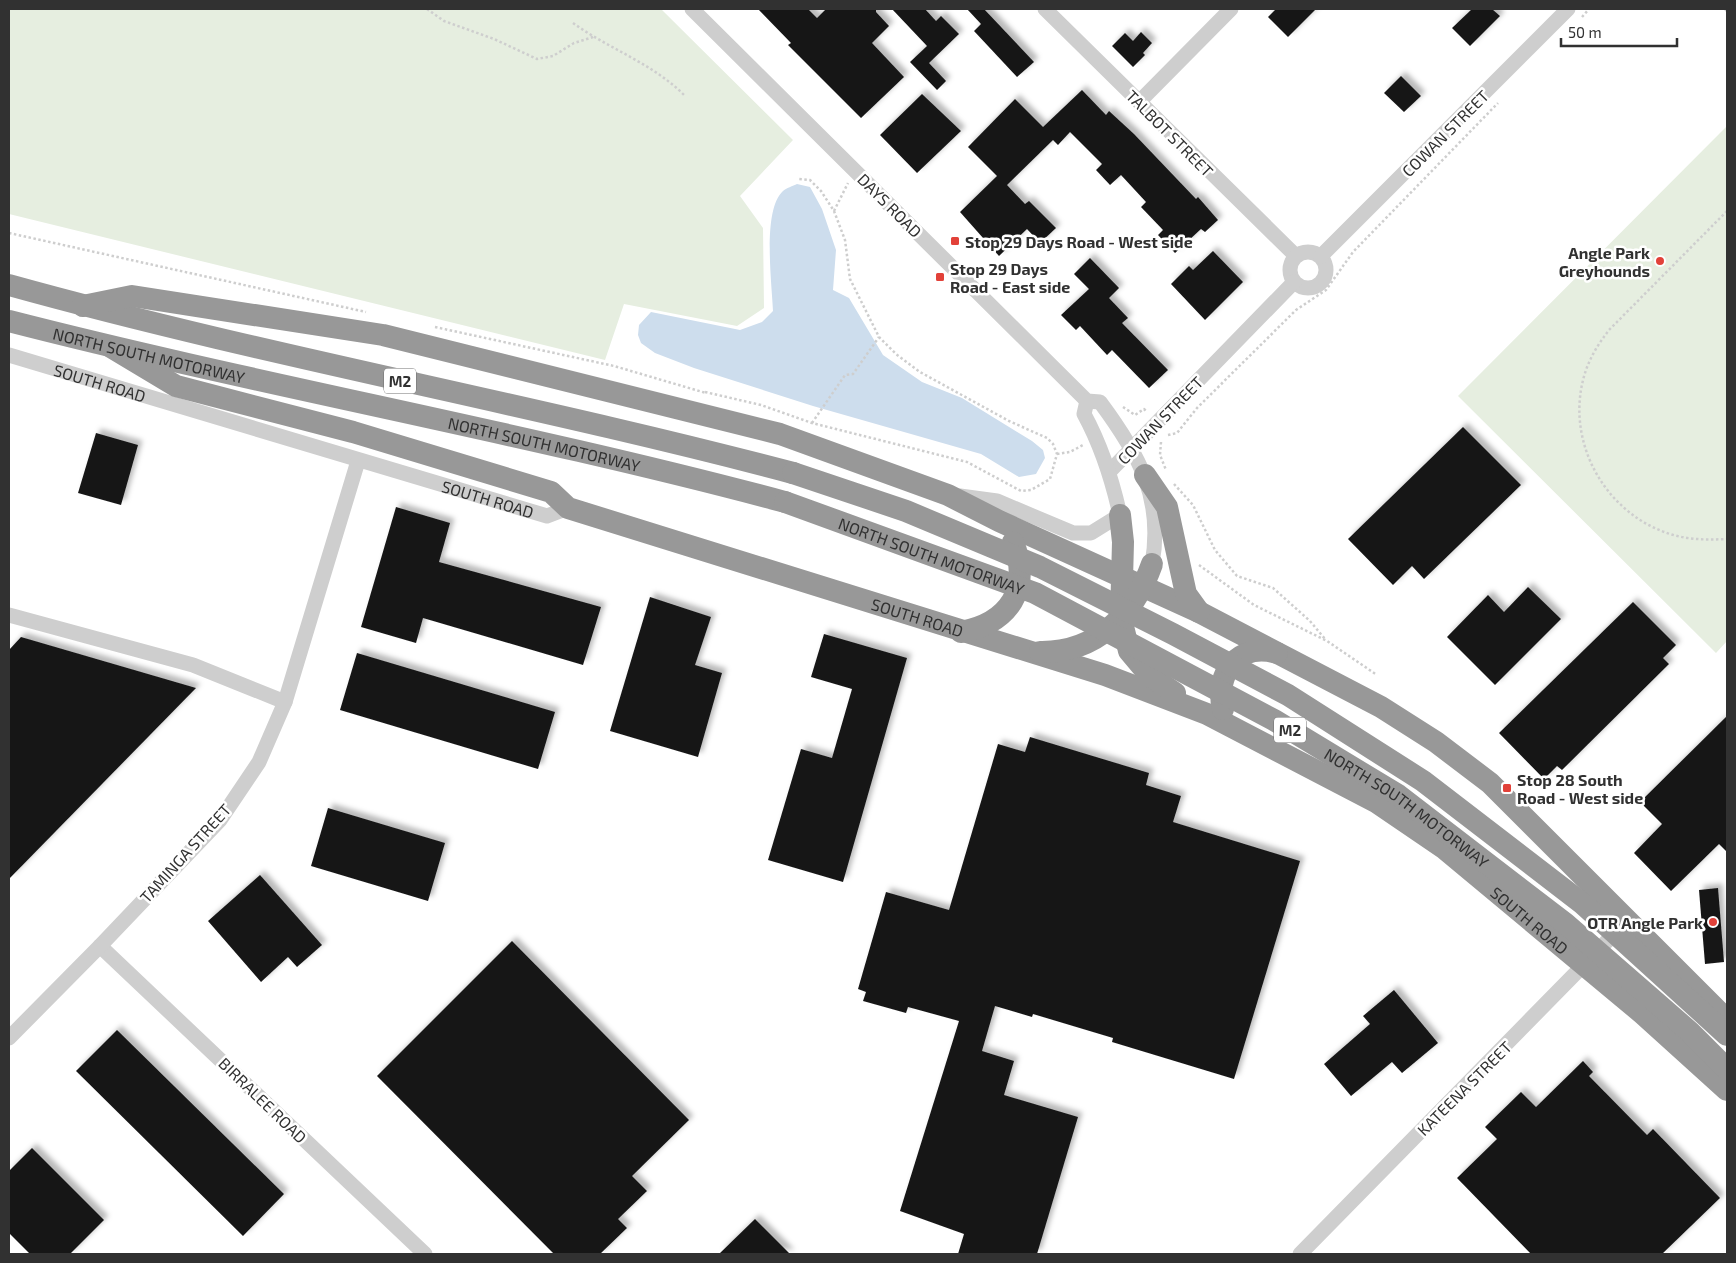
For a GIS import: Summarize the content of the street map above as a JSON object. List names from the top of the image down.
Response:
{
  "streets": {
    "highway": ["NORTH SOUTH MOTORWAY", "M2", "SOUTH ROAD"],
    "street": [
      "TALBOT STREET",
      "COWAN STREET",
      "DAYS ROAD",
      "TAMINGA STREET",
      "KATEENA STREET",
      "BIRRALEE ROAD"
    ]
  },
  "crossings": [
    ["TALBOT STREET", "COWAN STREET"],
    ["COWAN STREET", "DAYS ROAD"],
    ["SOUTH ROAD", "TAMINGA STREET"],
    ["SOUTH ROAD", "KATEENA STREET"],
    ["TAMINGA STREET", "BIRRALEE ROAD"]
  ],
  "places": {
    "transit": ["Stop 29 Days Road - West side", "Stop 29 Days Road - East side", "Stop 28 South Road - West side"],
    "other": ["Angle Park Greyhounds", "OTR Angle Park"]
  },
  "scale_bar": "50 m"
}
